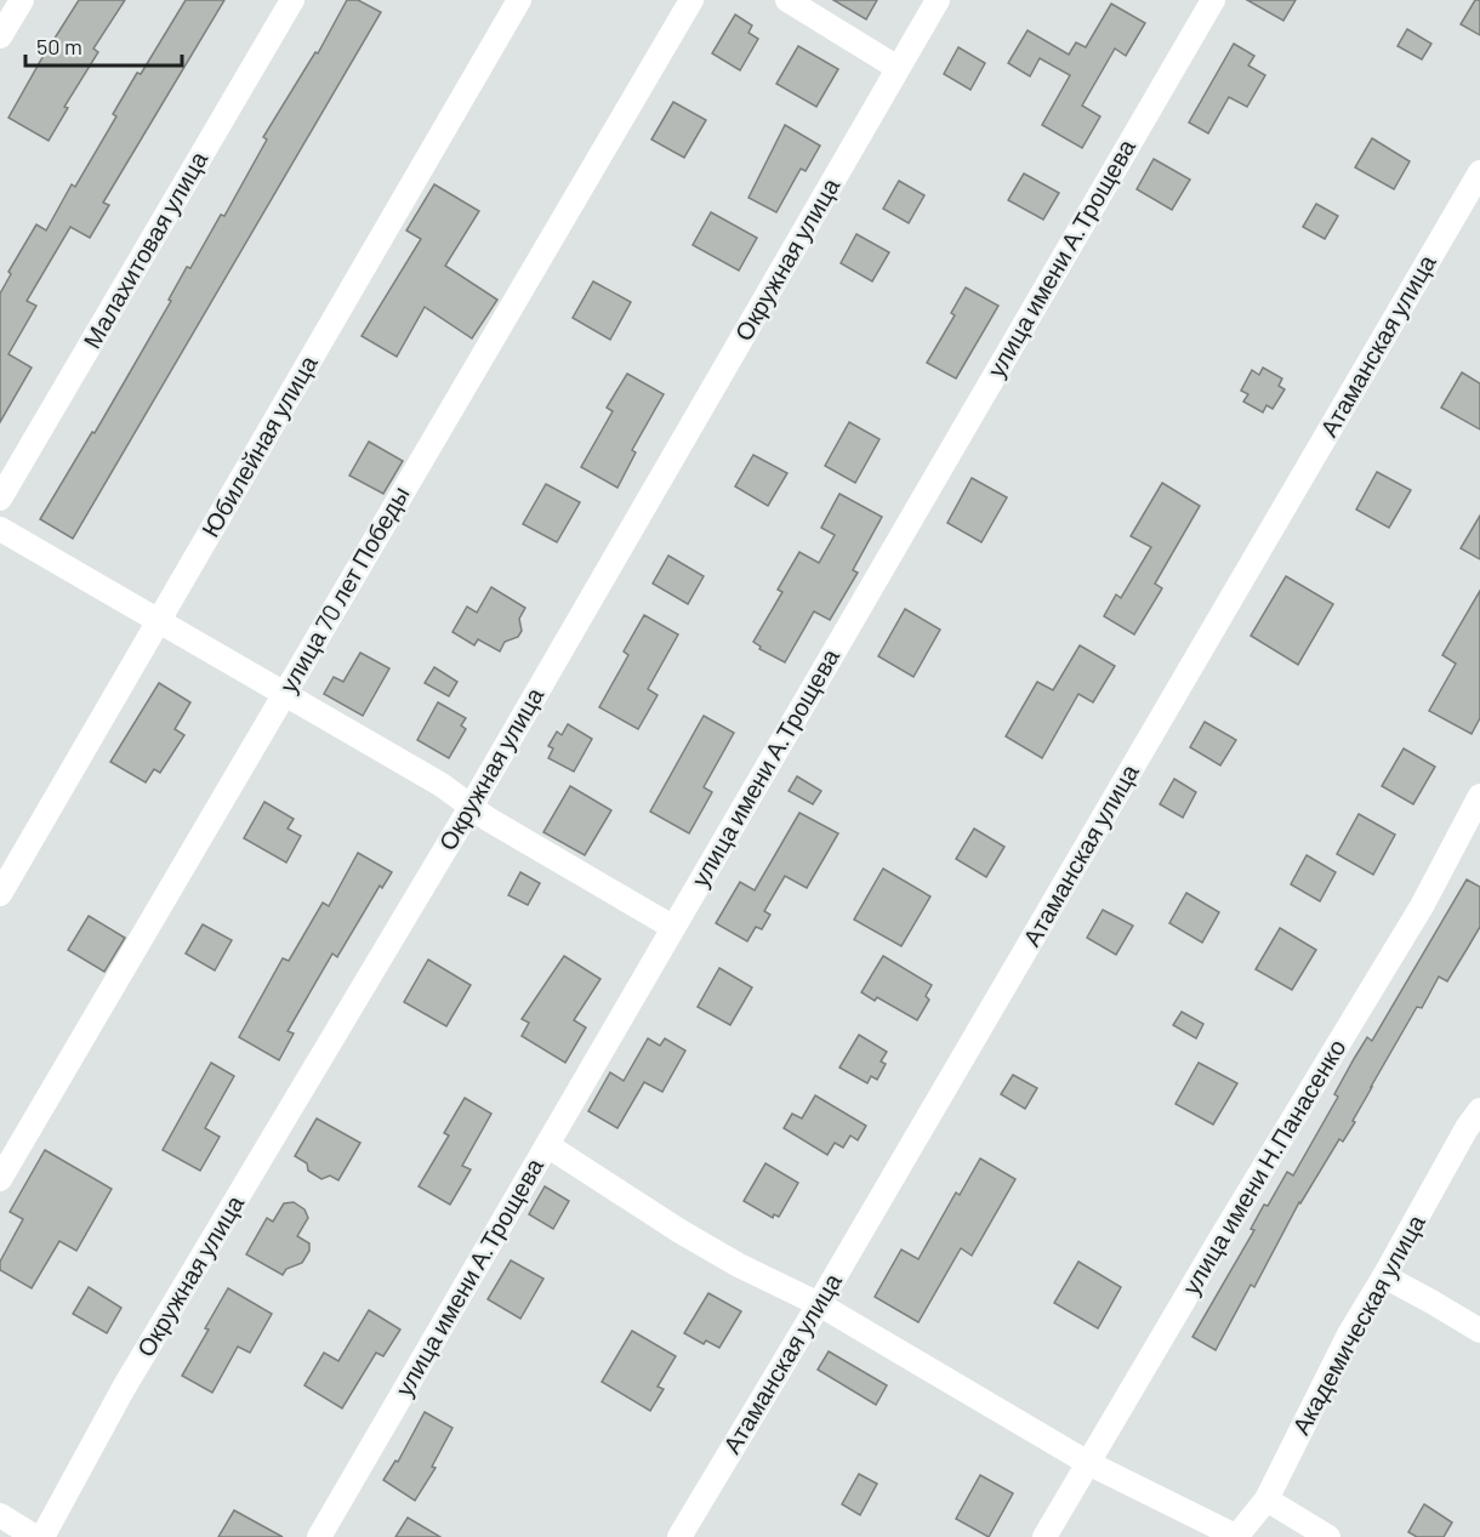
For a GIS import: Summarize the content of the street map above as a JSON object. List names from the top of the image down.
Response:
{
  "streets": {
    "street": [
      "Малахитовая улица",
      "улица имени А.Трощева",
      "Окружная улица",
      "Атаманская улица",
      "Юбилейная улица",
      "улица 70 лет Победы",
      "улица имени Н.Панасенко",
      "Академическая улица"
    ]
  },
  "scale_bar": "50 m"
}
